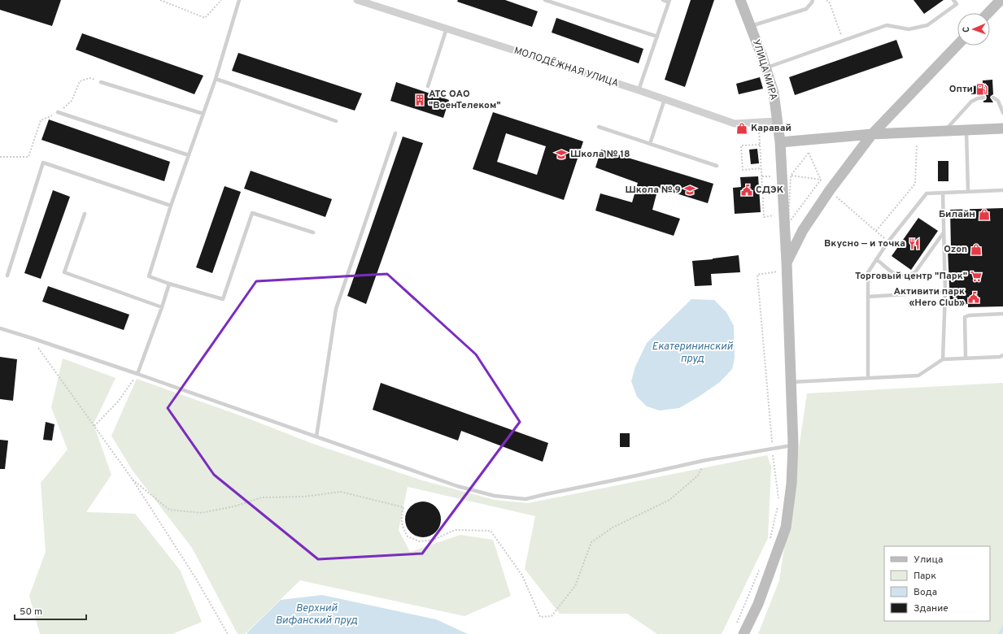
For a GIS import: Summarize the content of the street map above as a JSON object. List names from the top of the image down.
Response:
{
  "streets": {
    "main road": ["УЛИЦА МИРА"],
    "street": ["МОЛОДЁЖНАЯ УЛИЦА"]
  },
  "crossings": [
    ["МОЛОДЁЖНАЯ УЛИЦА", "УЛИЦА МИРА"]
  ],
  "water": ["Екатерининский пруд", "Верхний Вифанский пруд"],
  "places": {
    "fuel station": ["Опти"],
    "building": ["АТС ОАО \"ВоенТелеком\""],
    "shop": ["Каравай", "Билайн", "Ozon"],
    "school or university": ["Школа № 18", "Школа № 9"],
    "public building": ["СДЭК", "Активити парк «Hero Club»"],
    "restaurant": ["Вкусно — и точка"],
    "supermarket": ["Торговый центр \"Парк\""]
  },
  "legend": [
    "Улица",
    "Парк",
    "Вода",
    "Здание"
  ],
  "scale_bar": "50 m",
  "north": "left"
}
